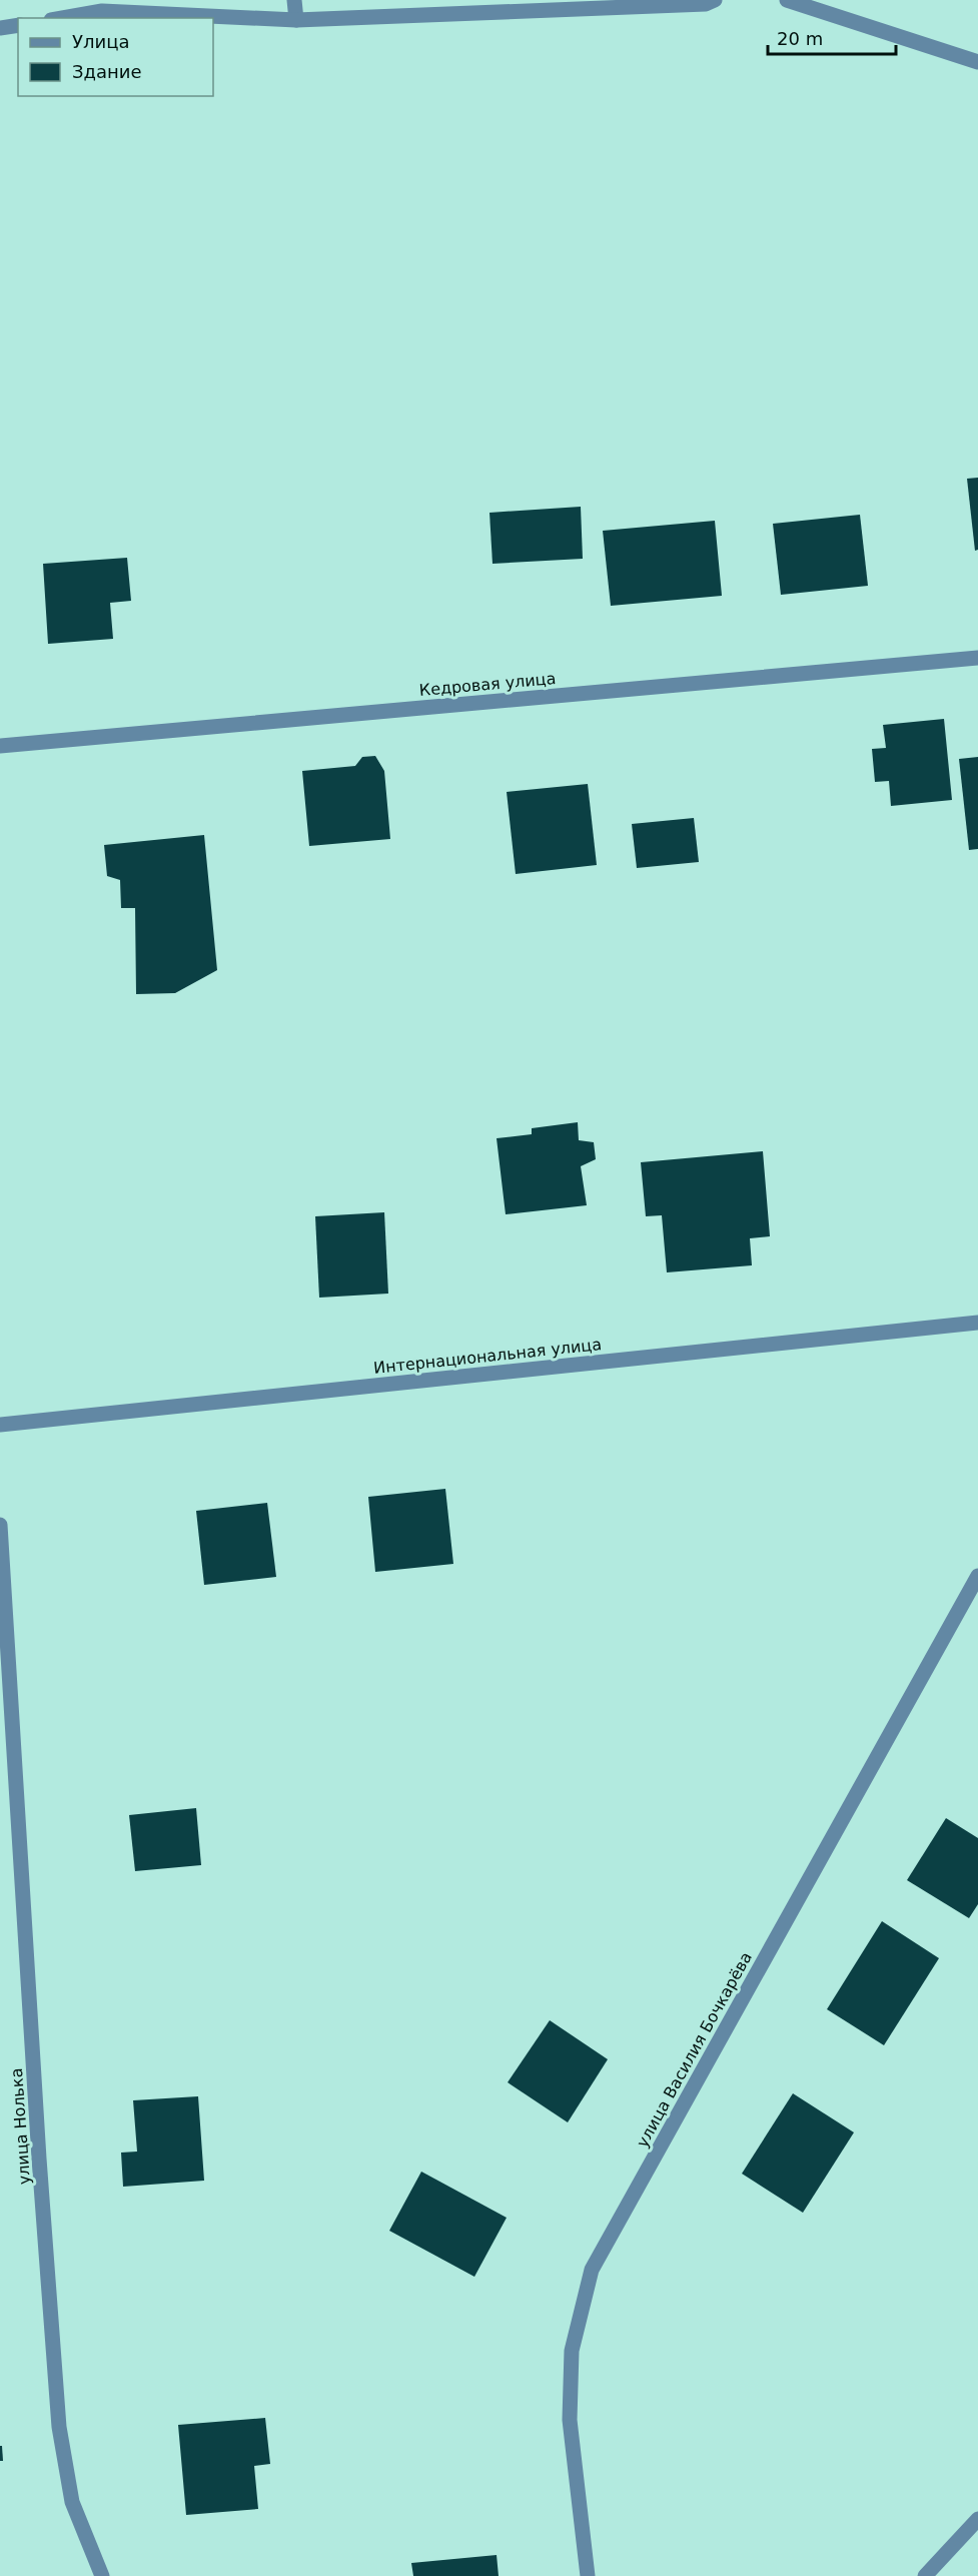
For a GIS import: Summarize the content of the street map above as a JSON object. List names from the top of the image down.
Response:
{
  "streets": {
    "street": [
      "Кедровая улица",
      "Интернациональная улица",
      "улица Василия Бочкарёва",
      "улица Нолька"
    ]
  },
  "legend": ["Улица", "Здание"],
  "scale_bar": "20 m"
}
